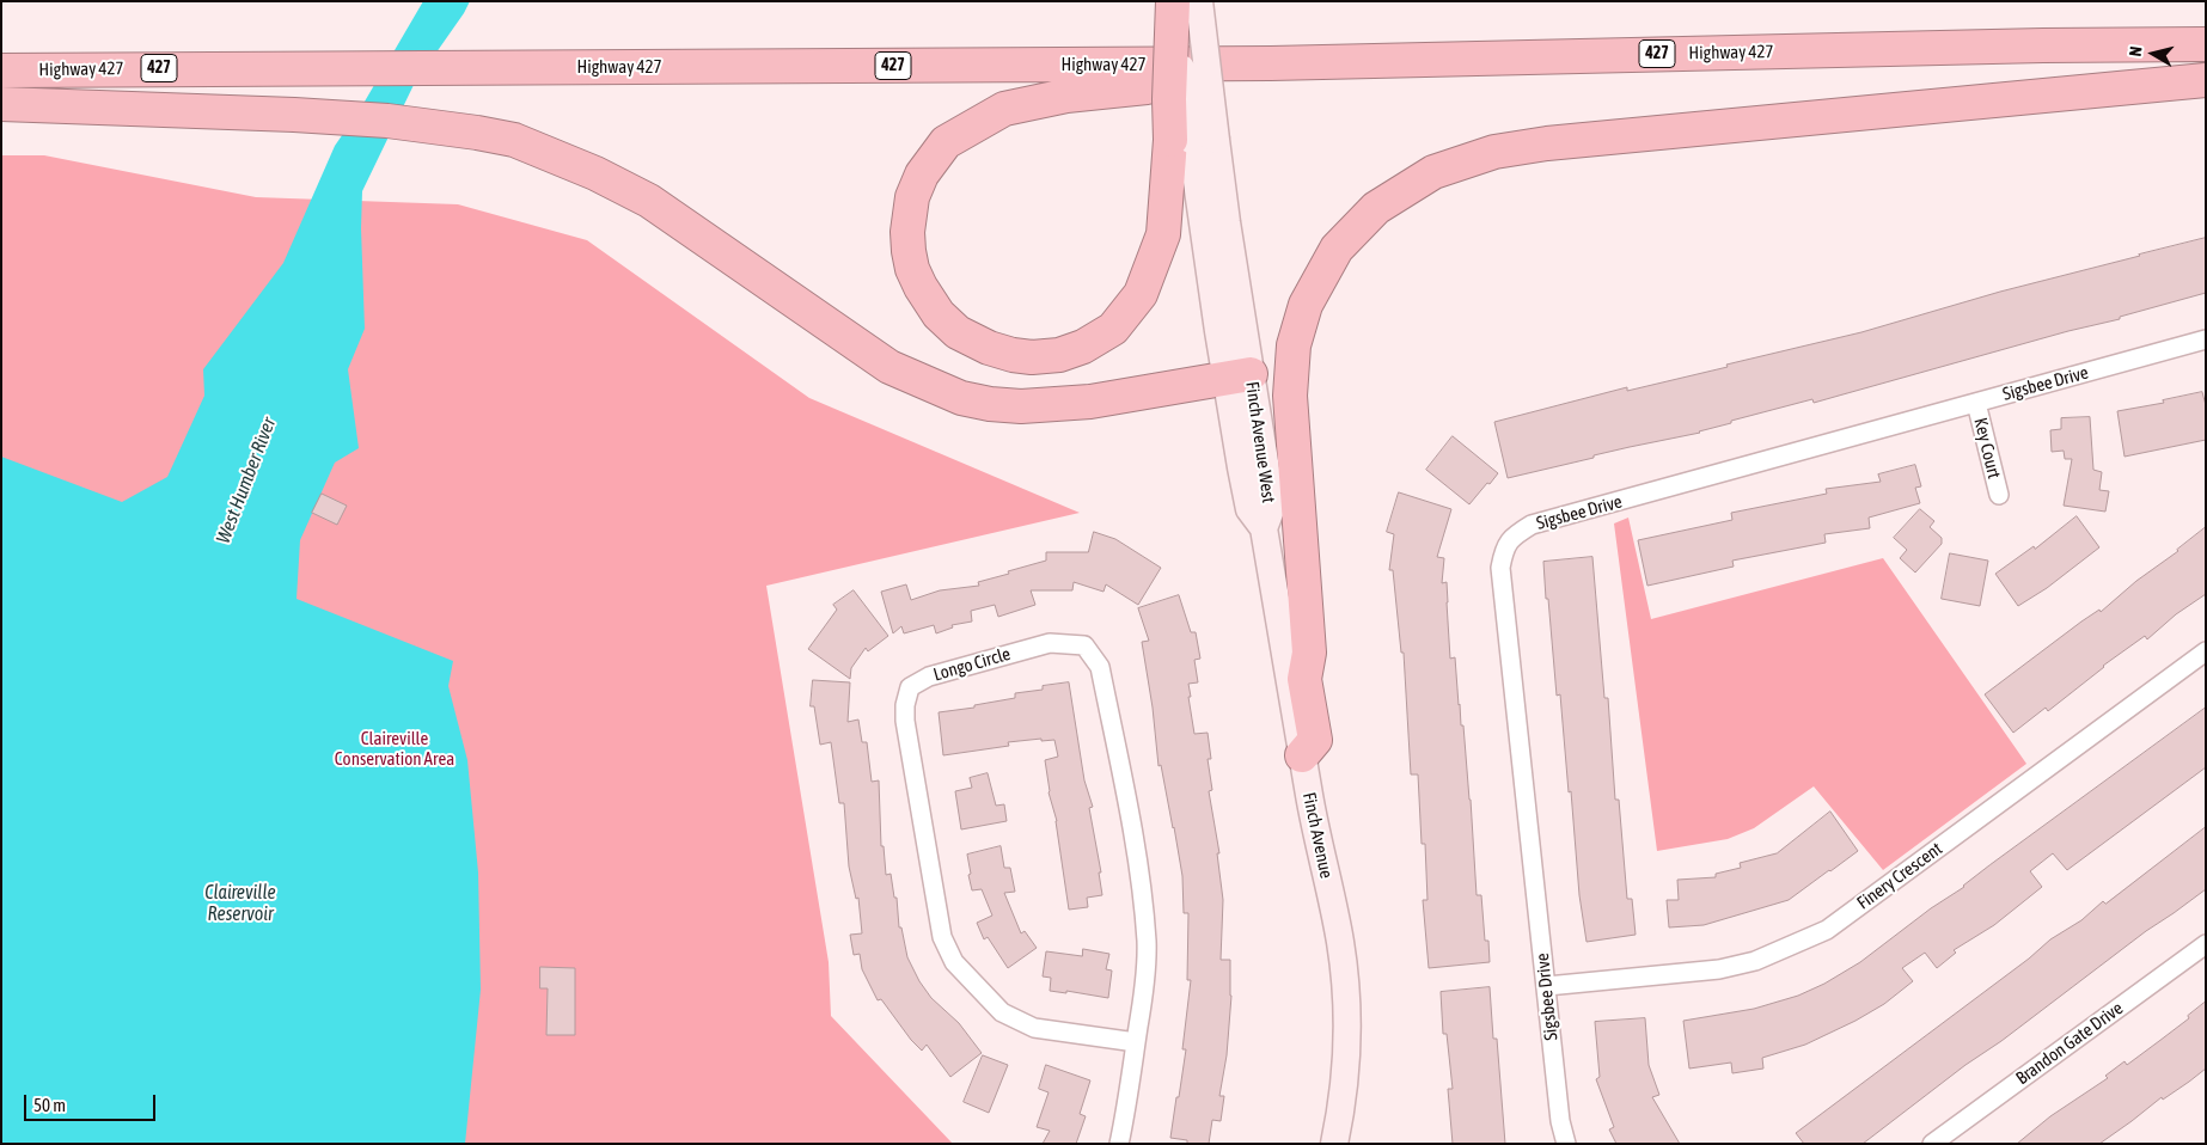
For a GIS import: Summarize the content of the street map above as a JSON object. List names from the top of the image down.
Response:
{
  "streets": {
    "highway": ["Highway 427", "427"],
    "main road": ["Finch Avenue West", "Finch Avenue"],
    "street": [
      "Sigsbee Drive",
      "Key Court",
      "Longo Circle",
      "Finery Crescent",
      "Brandon Gate Drive"
    ]
  },
  "crossings": [
    ["Sigsbee Drive", "Key Court"],
    ["Sigsbee Drive", "Finery Crescent"],
    ["Finch Avenue West", "Finch Avenue"]
  ],
  "water": ["West Humber River", "Claireville Reservoir"],
  "parks": ["Claireville Conservation Area"],
  "scale_bar": "50 m",
  "north": "left"
}
